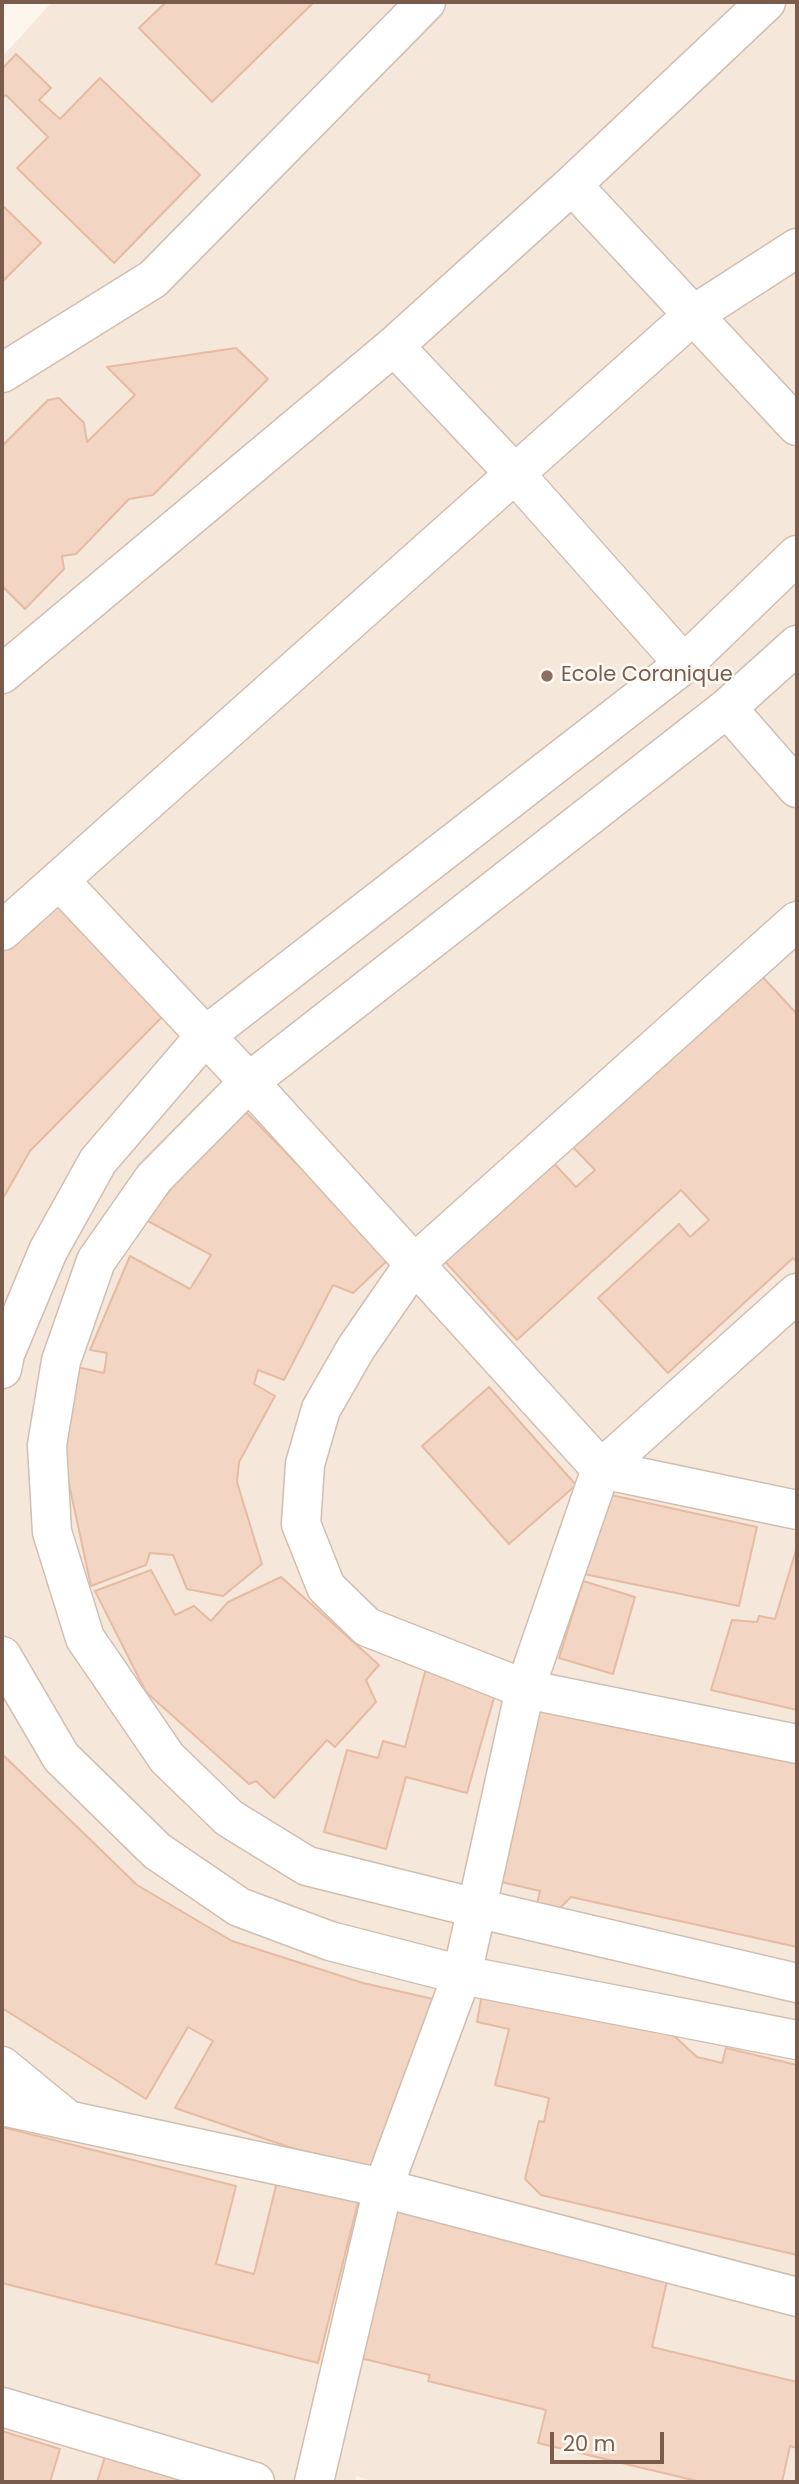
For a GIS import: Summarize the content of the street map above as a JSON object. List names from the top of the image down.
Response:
{
  "places": ["Ecole Coranique"],
  "scale_bar": "20 m"
}
